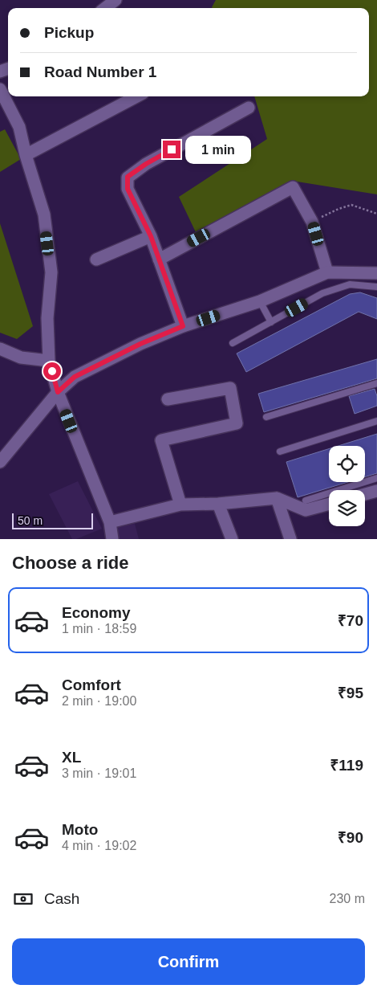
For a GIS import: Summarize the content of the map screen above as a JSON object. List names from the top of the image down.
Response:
{
  "scale_bar": "50 m",
  "page": {
    "banner": ["Pickup", "Road Number 1"],
    "bubble": "1 min",
    "scale": "50 m",
    "heading": "Choose a ride",
    "list": [
      {
        "name": "Economy",
        "note": "1 min · 18:59",
        "value": "₹70"
      },
      {
        "name": "Comfort",
        "note": "2 min · 19:00",
        "value": "₹95"
      },
      {
        "name": "XL",
        "note": "3 min · 19:01",
        "value": "₹119"
      },
      {
        "name": "Moto",
        "note": "4 min · 19:02",
        "value": "₹90"
      }
    ],
    "pay": ["Cash", "230 m"],
    "buttons": "Confirm"
  }
}
